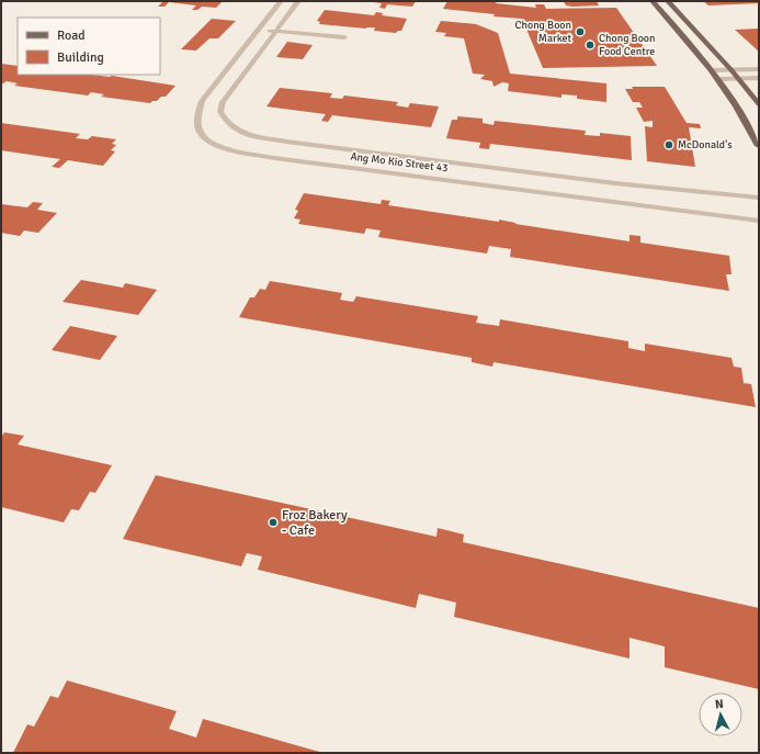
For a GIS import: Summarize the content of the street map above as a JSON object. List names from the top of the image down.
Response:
{
  "streets": {
    "street": ["Ang Mo Kio Street 43"]
  },
  "places": [
    "Chong Boon Market",
    "Chong Boon Food Centre",
    "McDonald's",
    "Froz Bakery - Cafe"
  ],
  "legend": ["Road", "Building"],
  "north": "top"
}
